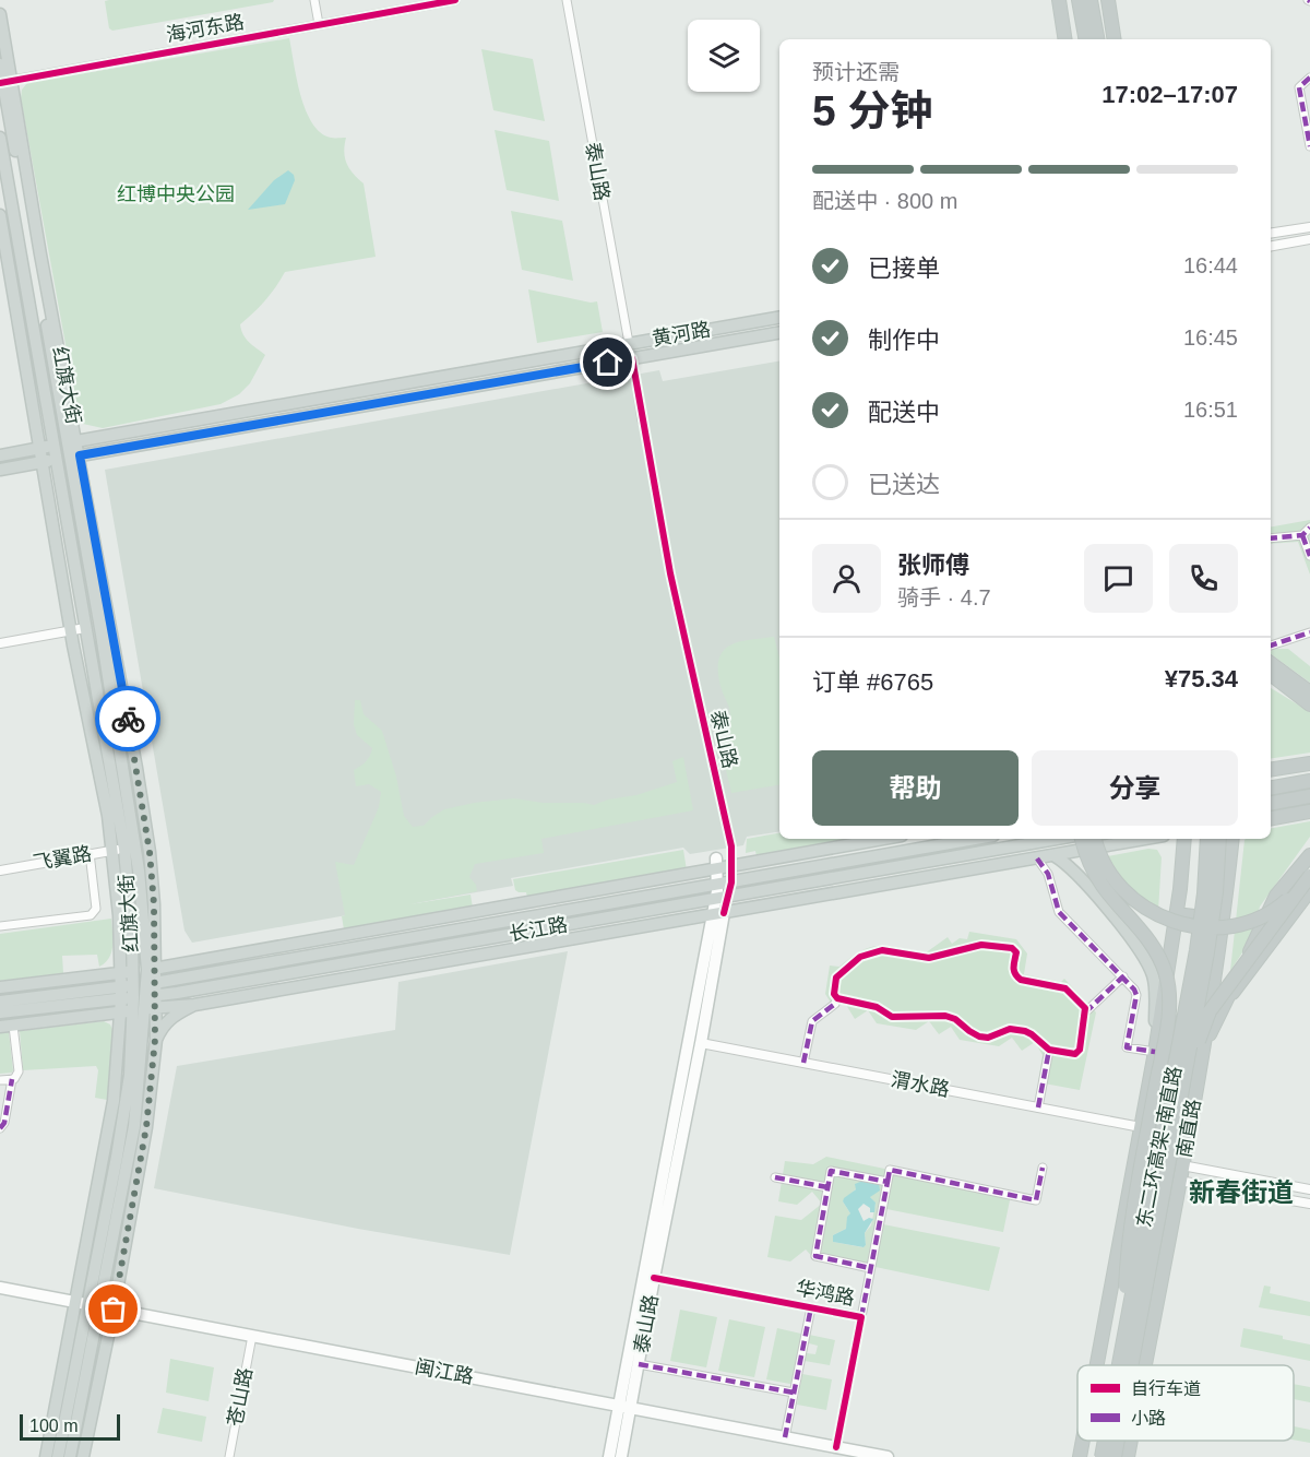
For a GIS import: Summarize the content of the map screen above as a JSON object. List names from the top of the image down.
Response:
{
  "streets": {
    "highway": ["南直路", "东二环高架-南直路"],
    "main road": [
      "泰山路",
      "黄河路",
      "红旗大街",
      "长江路",
      "闽江路"
    ],
    "street": [
      "海河东路",
      "飞翼路",
      "渭水路",
      "华鸿路",
      "苍山路"
    ]
  },
  "crossings": [
    ["海河东路", "红旗大街"],
    ["泰山路", "黄河路"],
    ["泰山路", "长江路"],
    ["泰山路", "渭水路"],
    ["泰山路", "华鸿路"],
    ["泰山路", "闽江路"],
    ["黄河路", "红旗大街"],
    ["红旗大街", "飞翼路"],
    ["红旗大街", "长江路"],
    ["红旗大街", "闽江路"],
    ["华鸿路", "闽江路"],
    ["闽江路", "苍山路"]
  ],
  "districts": ["新春街道"],
  "parks": ["红博中央公园"],
  "legend": ["自行车道", "小路"],
  "scale_bar": "100 m",
  "page": {
    "heading": ["5 分钟", "预计还需", "17:02–17:07"],
    "panel": [
      "张师傅",
      "骑手 · 4.7",
      "订单 #6765",
      "¥75.34"
    ],
    "bar": "配送中 · 800 m",
    "list": [
      ["已接单", "16:44"],
      ["制作中", "16:45"],
      ["配送中", "16:51"],
      "已送达"
    ],
    "buttons": ["帮助", "分享"],
    "scale": "100 m"
  }
}
